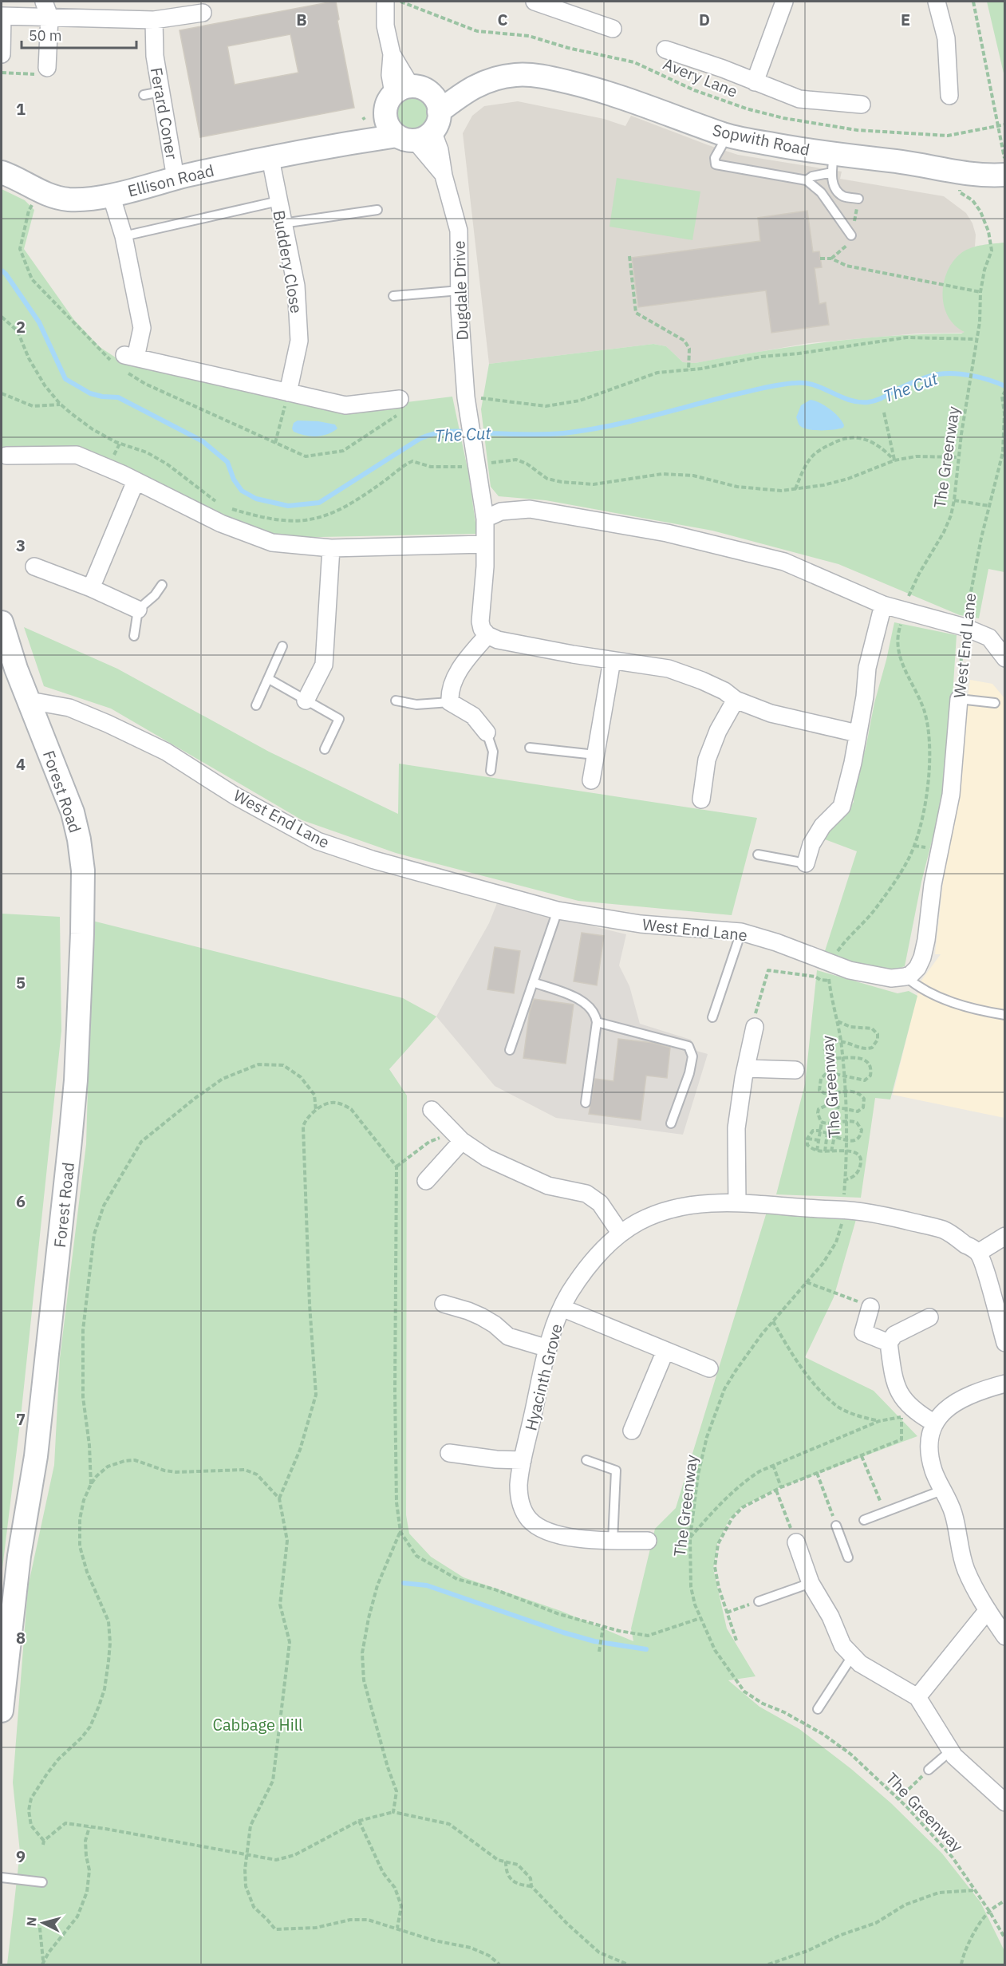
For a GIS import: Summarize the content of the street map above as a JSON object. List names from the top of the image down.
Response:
{
  "streets": {
    "street": [
      "Ferard Coner",
      "Sopwith Road",
      "Ellison Road",
      "Buddery Close",
      "Dugdale Drive",
      "West End Lane",
      "Forest Road",
      "Hyacinth Grove"
    ],
    "path": ["Avery Lane", "The Greenway"]
  },
  "crossings": [
    ["Ferard Coner", "Ellison Road"],
    ["Sopwith Road", "Ellison Road"],
    ["Sopwith Road", "Dugdale Drive"],
    ["Ellison Road", "Buddery Close"],
    ["Ellison Road", "Dugdale Drive"],
    ["West End Lane", "Forest Road"]
  ],
  "water": ["The Cut"],
  "parks": ["Cabbage Hill"],
  "scale_bar": "50 m",
  "north": "left",
  "grid": {
    "columns": [
      "B",
      "C",
      "D",
      "E"
    ],
    "rows": [
      "1",
      "2",
      "3",
      "4",
      "5",
      "6",
      "7",
      "8",
      "9"
    ]
  }
}
